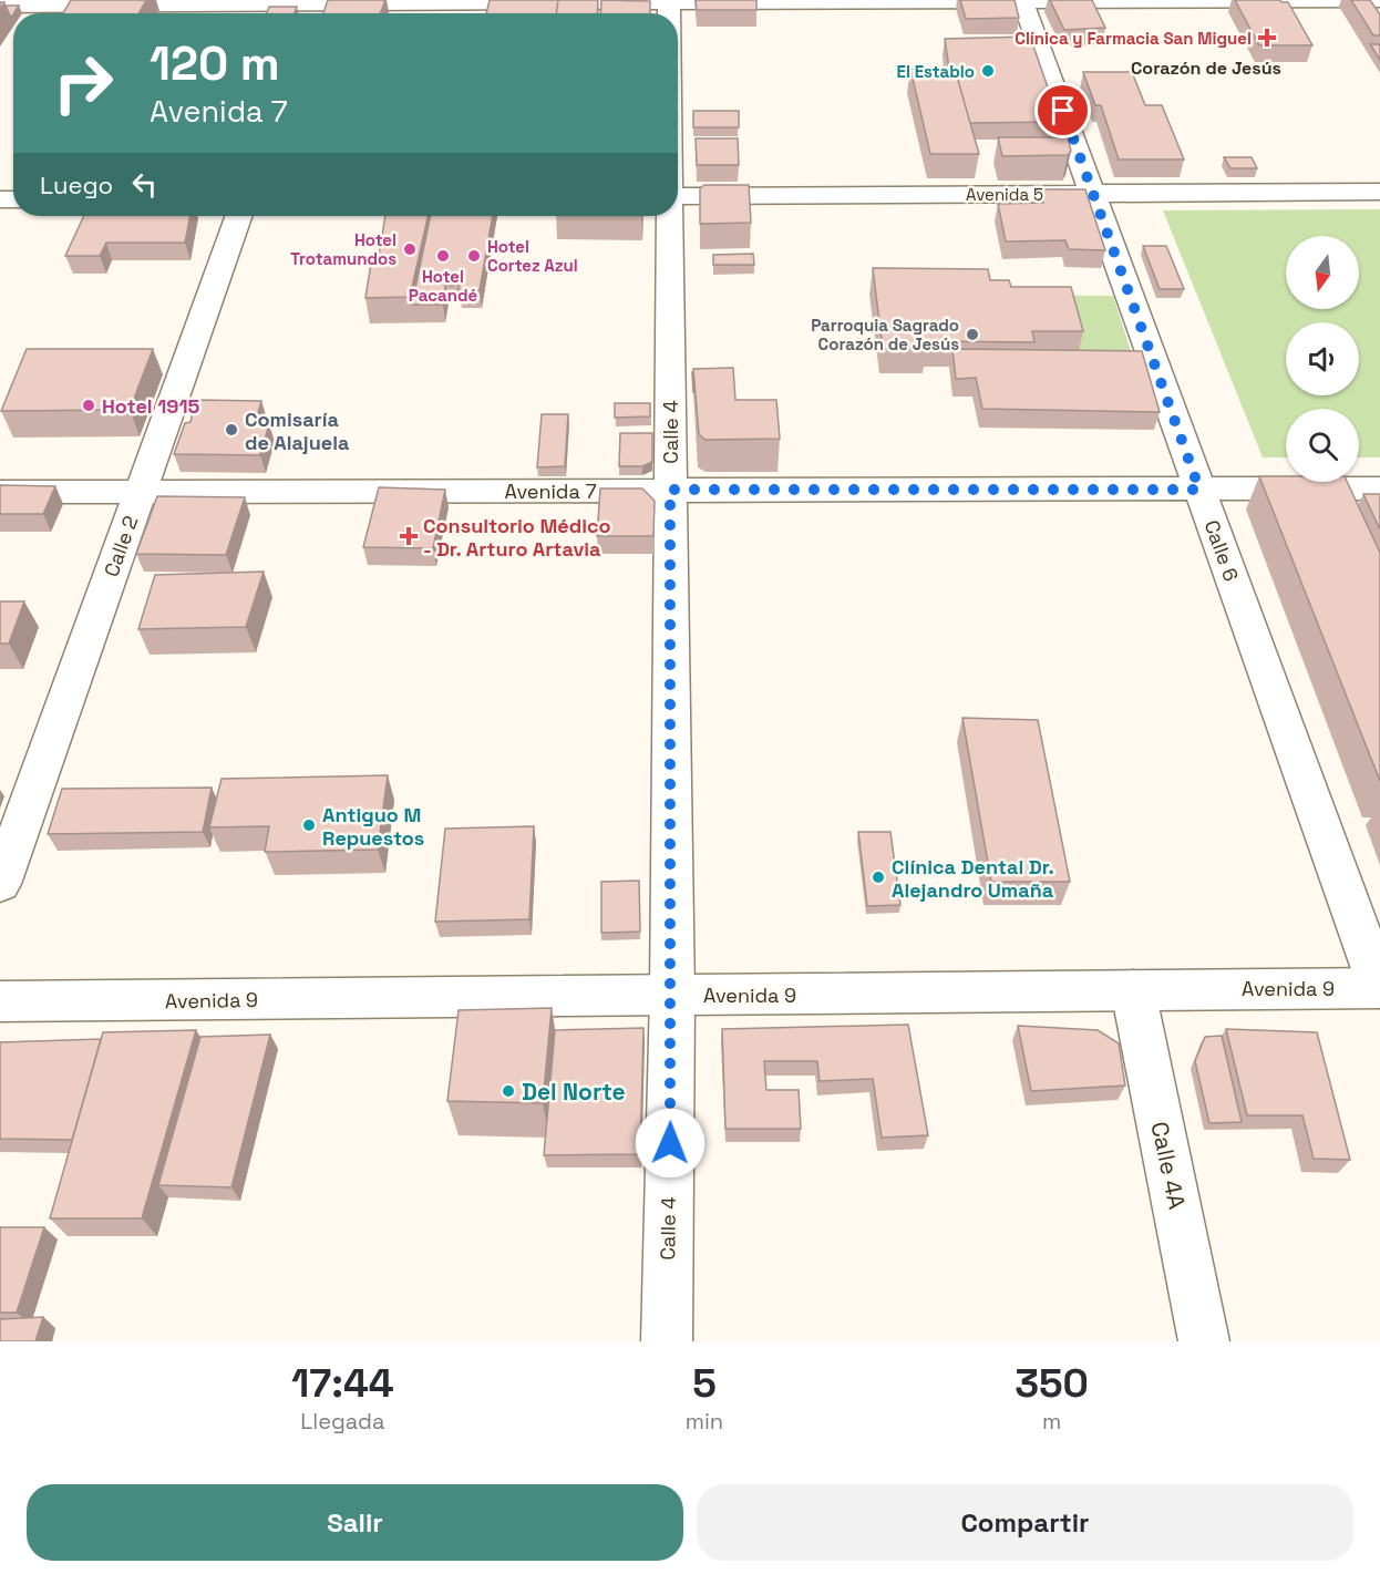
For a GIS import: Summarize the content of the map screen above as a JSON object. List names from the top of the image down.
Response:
{
  "streets": {
    "street": [
      "Avenida 5",
      "Calle 4",
      "Avenida 7",
      "Calle 2",
      "Calle 6",
      "Avenida 9",
      "Calle 4A"
    ]
  },
  "crossings": [
    ["Avenida 5", "Calle 6"],
    ["Calle 4", "Avenida 7"],
    ["Calle 4", "Avenida 9"],
    ["Avenida 7", "Calle 2"],
    ["Avenida 7", "Calle 6"],
    ["Calle 6", "Avenida 9"],
    ["Avenida 9", "Calle 4A"]
  ],
  "districts": ["Corazón de Jesús"],
  "places": {
    "health": ["Clínica y Farmacia San Miguel", "Consultorio Médico - Dr. Arturo Artavia"],
    "other": [
      "El Establo",
      "Hotel Trotamundos",
      "Hotel Pacandé",
      "Hotel Cortez Azul",
      "Parroquia Sagrado Corazón de Jesús",
      "Hotel 1915",
      "Comisaría de Alajuela",
      "Antiguo M Repuestos",
      "Clínica Dental Dr. Alejandro Umaña",
      "Del Norte"
    ]
  },
  "north": "bottom",
  "page": {
    "turn": ["120 m", "Avenida 7"],
    "then": "Luego",
    "eta": [
      "17:44",
      "Llegada",
      "5",
      "min",
      "350",
      "m"
    ],
    "buttons": ["Salir", "Compartir"]
  }
}
